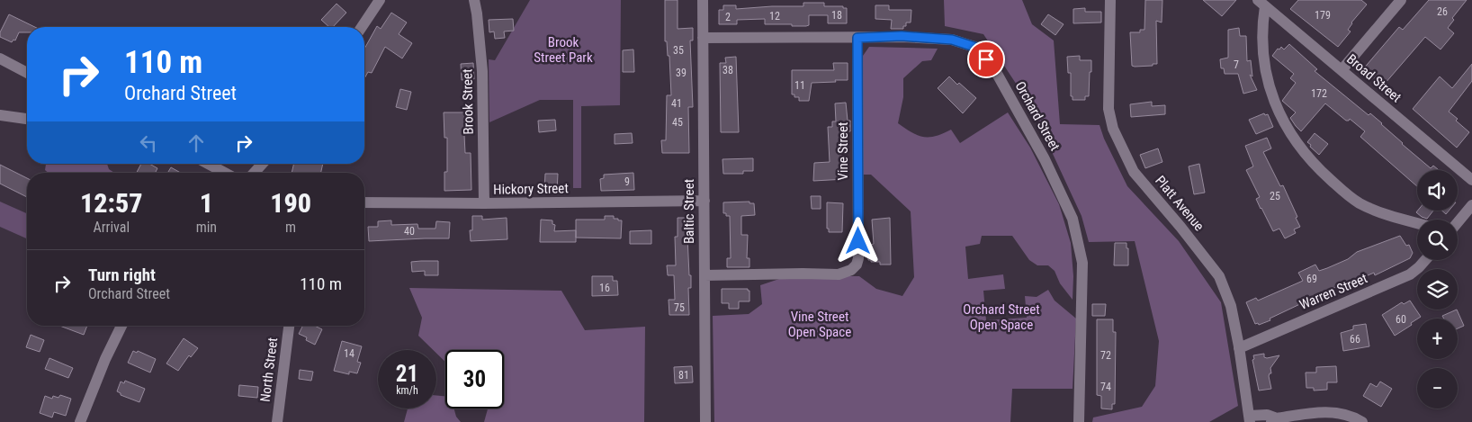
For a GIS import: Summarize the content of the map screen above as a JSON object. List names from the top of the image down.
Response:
{
  "streets": {
    "street": [
      "Broad Street",
      "Brook Street",
      "Orchard Street",
      "Vine Street",
      "Hickory Street",
      "Platt Avenue",
      "Baltic Street",
      "Warren Street",
      "North Street"
    ]
  },
  "crossings": [
    ["Brook Street", "Hickory Street"],
    ["Orchard Street", "Vine Street"],
    ["Orchard Street", "Baltic Street"],
    ["Vine Street", "Baltic Street"],
    ["Hickory Street", "Baltic Street"],
    ["Platt Avenue", "Warren Street"]
  ],
  "parks": ["Brook Street Park", "Orchard Street Open Space", "Vine Street Open Space"],
  "house_numbers": [
    "26",
    "18",
    "179",
    "12",
    "2",
    "35",
    "7",
    "38",
    "39",
    "11",
    "172",
    "41",
    "45",
    "9",
    "25",
    "40",
    "69",
    "16",
    "75",
    "60",
    "66",
    "14",
    "72",
    "81",
    "74"
  ],
  "page": {
    "turn": ["110 m", "Orchard Street"],
    "map_buttons": ["+", "−"],
    "eta": [
      "12:57",
      "Arrival",
      "1",
      "min",
      "190",
      "m"
    ],
    "list": [
      {
        "name": "Turn right",
        "note": "Orchard Street",
        "value": "110 m"
      }
    ],
    "speed": "21 km/h",
    "limit": "30"
  }
}
